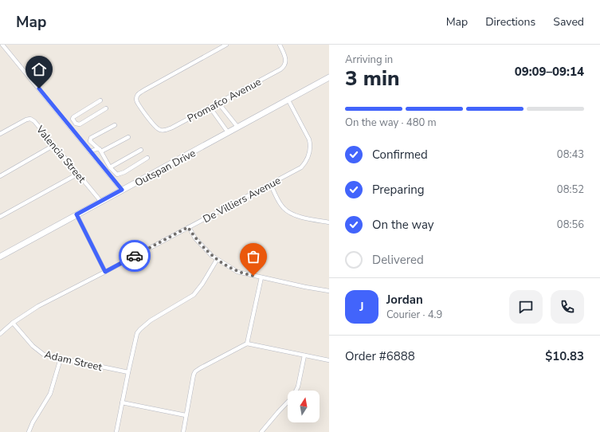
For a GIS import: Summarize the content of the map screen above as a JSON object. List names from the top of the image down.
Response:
{
  "streets": {
    "street": [
      "Promafco Avenue",
      "Valencia Street",
      "Outspan Drive",
      "De Villiers Avenue",
      "Adam Street"
    ]
  },
  "crossings": [
    ["Valencia Street", "Outspan Drive"],
    ["Outspan Drive", "De Villiers Avenue"],
    ["De Villiers Avenue", "Adam Street"]
  ],
  "north": "top",
  "page": {
    "header": "Map",
    "nav": ["Map", "Directions", "Saved"],
    "heading": ["3 min", "Arriving in", "09:09–09:14"],
    "panel": [
      "Jordan",
      "Courier · 4.9",
      "Order #6888",
      "$10.83"
    ],
    "bar": "On the way · 480 m",
    "list": [
      ["Confirmed", "08:43"],
      ["Preparing", "08:52"],
      ["On the way", "08:56"],
      "Delivered"
    ],
    "round": "J"
  }
}
